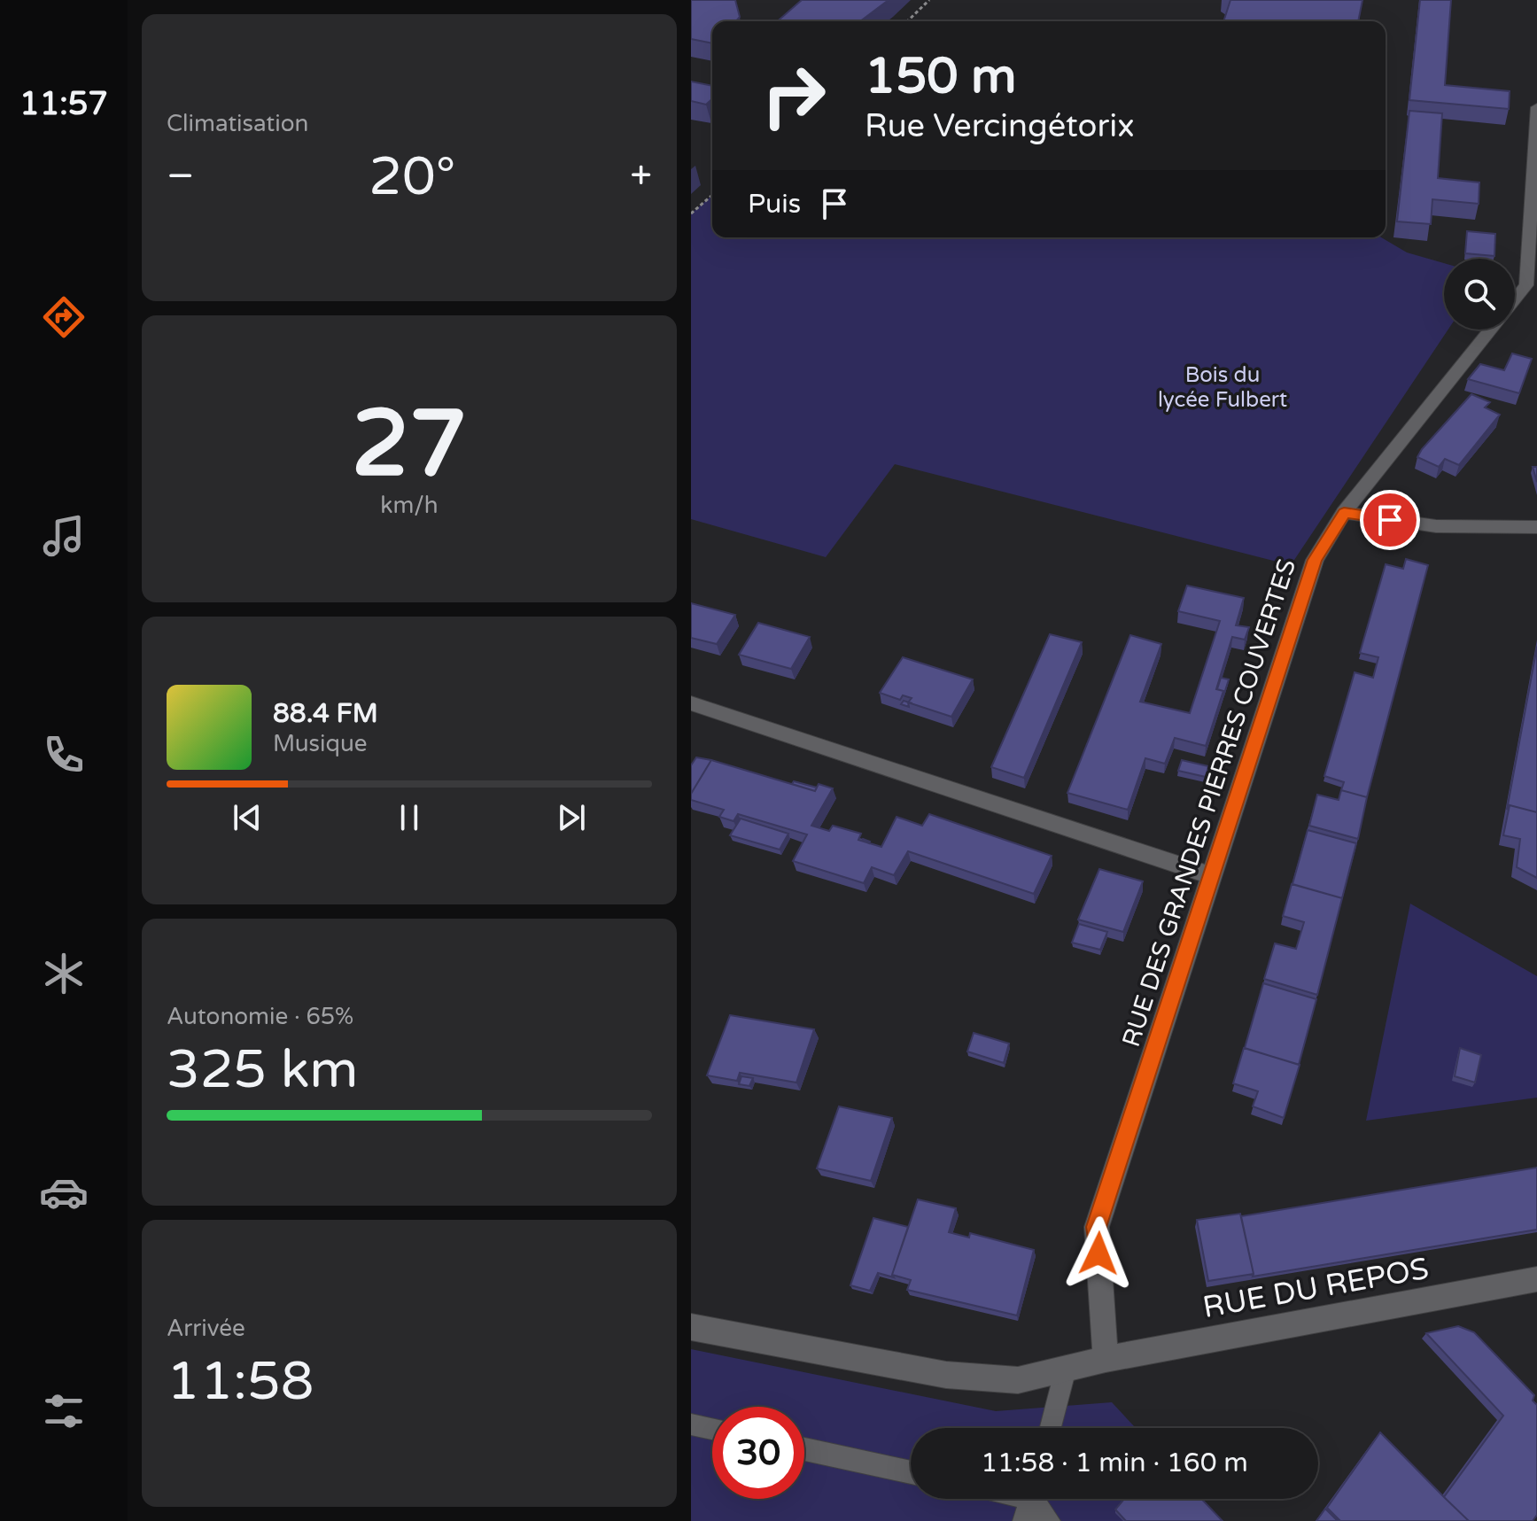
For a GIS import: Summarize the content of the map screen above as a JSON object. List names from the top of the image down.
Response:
{
  "streets": {
    "street": ["RUE DES GRANDES PIERRES COUVERTES", "RUE DU REPOS"]
  },
  "crossings": [
    ["RUE DES GRANDES PIERRES COUVERTES", "RUE DU REPOS"]
  ],
  "parks": ["Bois du lycée Fulbert"],
  "page": {
    "tabs": "11:57",
    "tile": [
      "Climatisation",
      ["27", "km/h"],
      ["Autonomie · 65%", "325 km"],
      ["Arrivée", "11:58"]
    ],
    "turn": ["150 m", "Rue Vercingétorix"],
    "heat": ["−", "20°", "+"],
    "then": "Puis",
    "song": ["88.4 FM", "Musique"],
    "limit": "30",
    "trip": "11:58 · 1 min · 160 m"
  }
}
